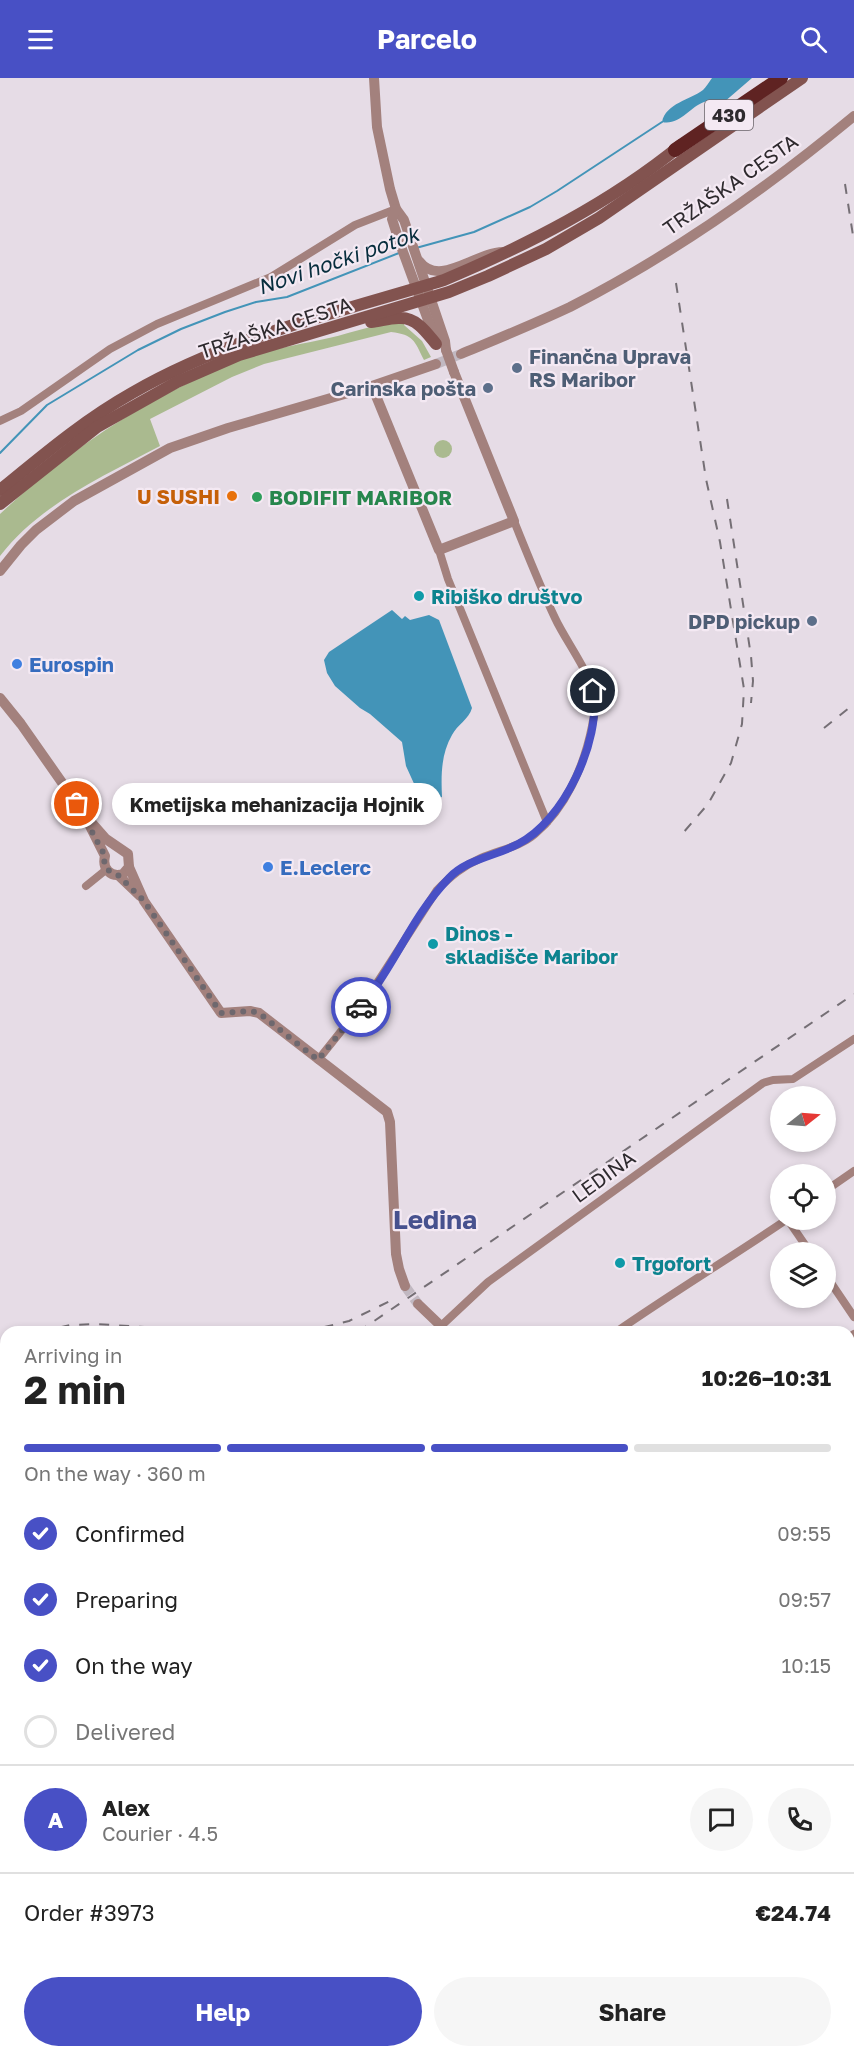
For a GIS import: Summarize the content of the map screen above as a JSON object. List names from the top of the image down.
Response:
{
  "streets": {
    "highway": ["430"],
    "main road": ["TRŽAŠKA CESTA"],
    "street": ["LEDINA"]
  },
  "crossings": [
    ["430", "TRŽAŠKA CESTA"]
  ],
  "districts": ["Ledina"],
  "water": ["Novi hočki potok"],
  "places": [
    "Finančna Uprava RS Maribor",
    "Carinska pošta",
    "U SUSHI",
    "BODIFIT MARIBOR",
    "Ribiško društvo",
    "DPD pickup",
    "Eurospin",
    "Kmetijska mehanizacija Hojnik",
    "E.Leclerc",
    "Dinos - skladišče Maribor",
    "Trgofort"
  ],
  "north": "right",
  "page": {
    "header": "Parcelo",
    "bubble": "Kmetijska mehanizacija Hojnik",
    "heading": ["2 min", "Arriving in", "10:26–10:31"],
    "panel": [
      "Alex",
      "Courier · 4.5",
      "Order #3973",
      "€24.74"
    ],
    "bar": "On the way · 360 m",
    "list": [
      ["Confirmed", "09:55"],
      ["Preparing", "09:57"],
      ["On the way", "10:15"],
      "Delivered"
    ],
    "round": "A",
    "buttons": ["Help", "Share"]
  }
}
